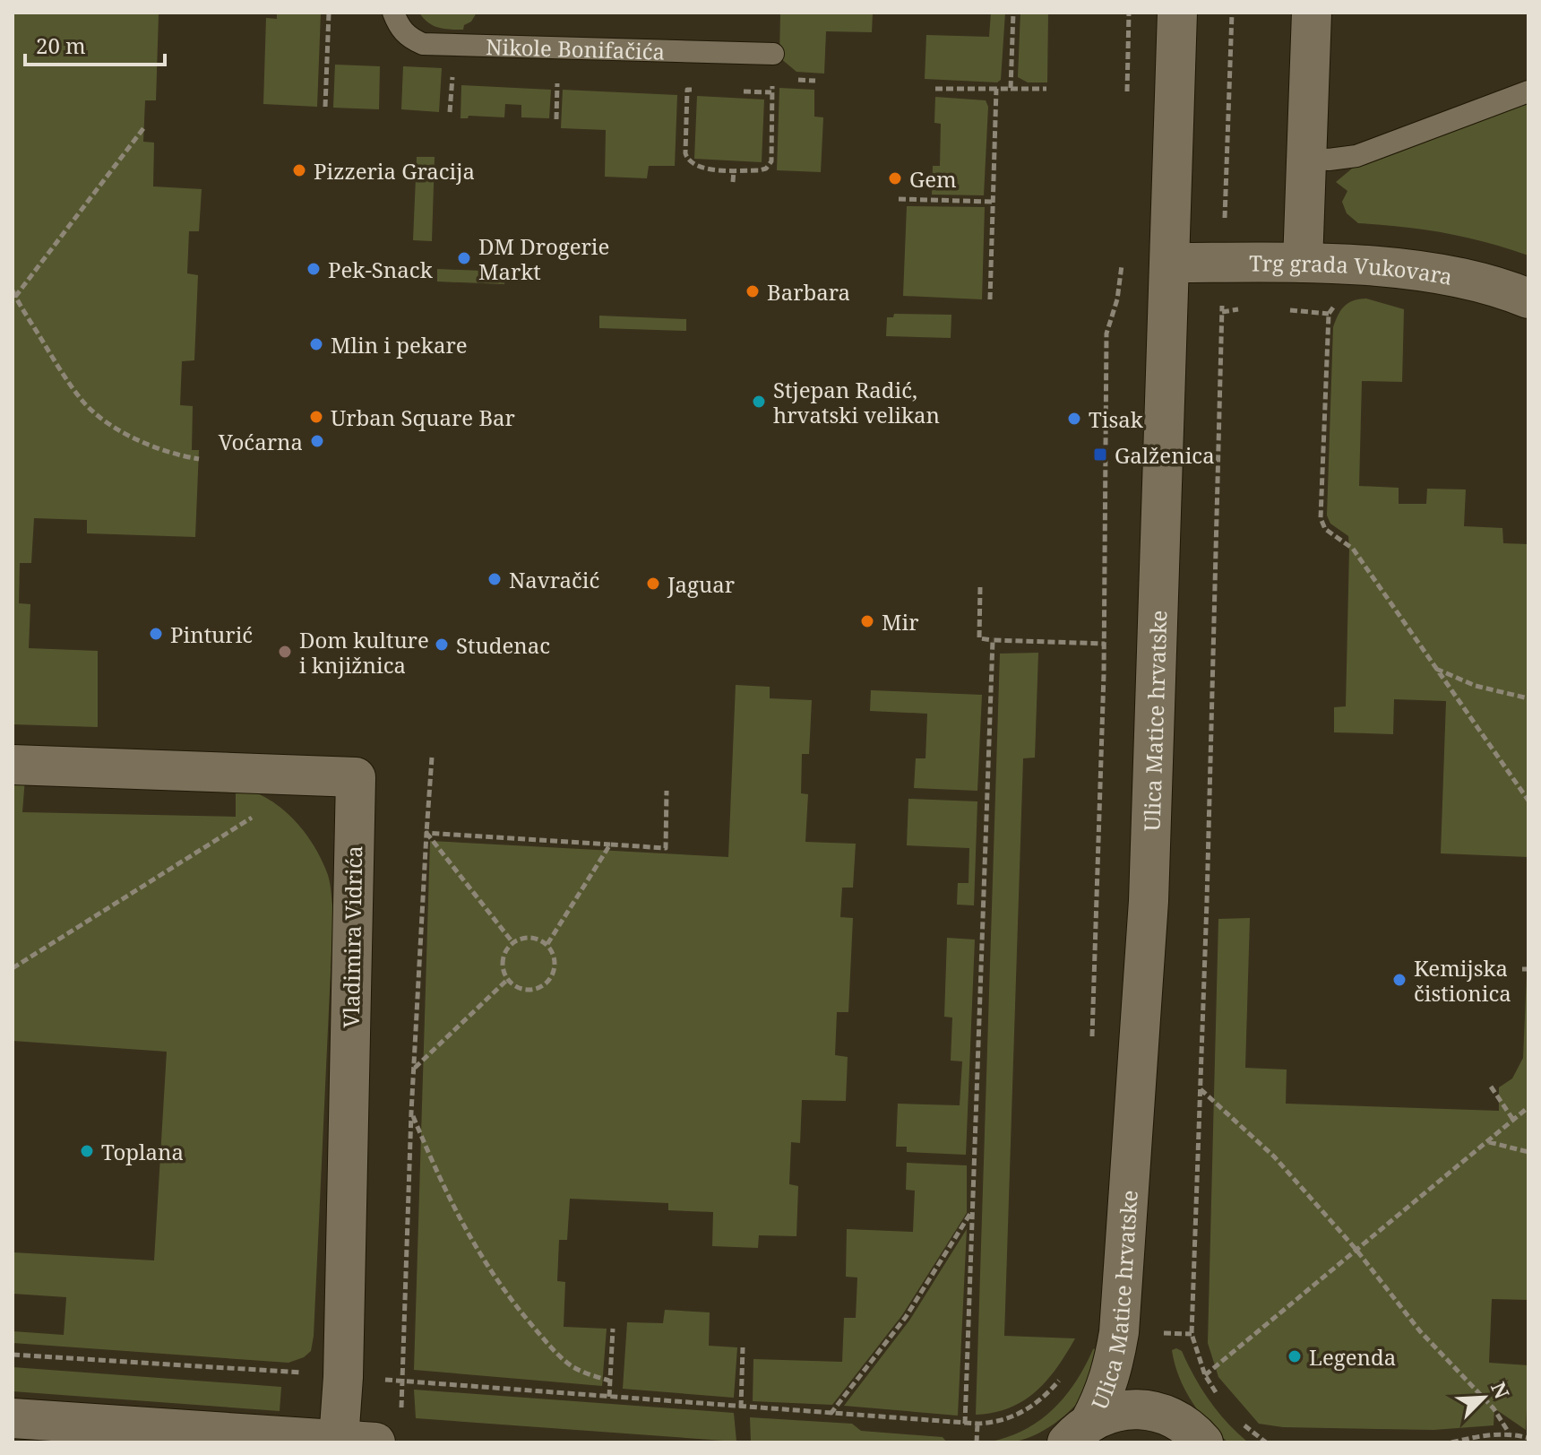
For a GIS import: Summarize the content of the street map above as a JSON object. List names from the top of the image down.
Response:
{
  "streets": {
    "main road": ["Trg grada Vukovara", "Ulica Matice hrvatske", "Vladimira Vidrića"],
    "lane": ["Nikole Bonifačića"]
  },
  "crossings": [
    ["Trg grada Vukovara", "Ulica Matice hrvatske"]
  ],
  "places": {
    "other": [
      "Pizzeria Gracija",
      "Gem",
      "DM Drogerie Markt",
      "Pek-Snack",
      "Barbara",
      "Mlin i pekare",
      "Stjepan Radić, hrvatski velikan",
      "Urban Square Bar",
      "Tisak",
      "Voćarna",
      "Navračić",
      "Jaguar",
      "Mir",
      "Pinturić",
      "Studenac",
      "Dom kulture i knjižnica",
      "Kemijska čistionica",
      "Toplana",
      "Legenda"
    ],
    "transit": ["Galženica"]
  },
  "scale_bar": "20 m",
  "north": "top right"
}
